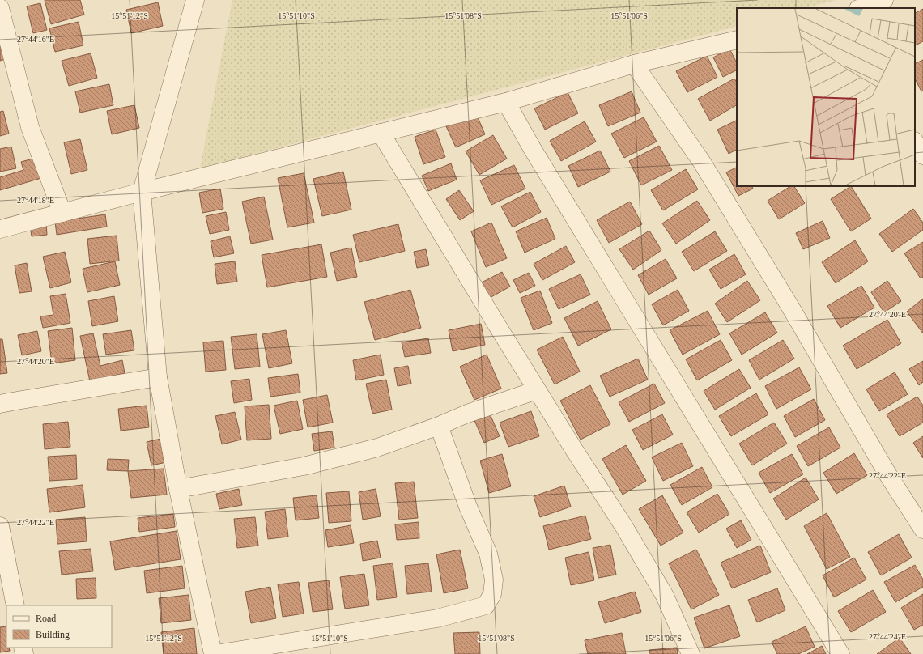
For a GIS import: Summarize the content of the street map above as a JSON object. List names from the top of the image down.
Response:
{
  "legend": ["Road", "Building"],
  "coordinates": [
    "15°51'12\"S",
    "15°51'10\"S",
    "15°51'08\"S",
    "15°51'06\"S",
    "27°44'16\"E",
    "27°44'18\"E",
    "27°44'20\"E",
    "27°44'22\"E",
    "27°44'24\"E"
  ]
}
